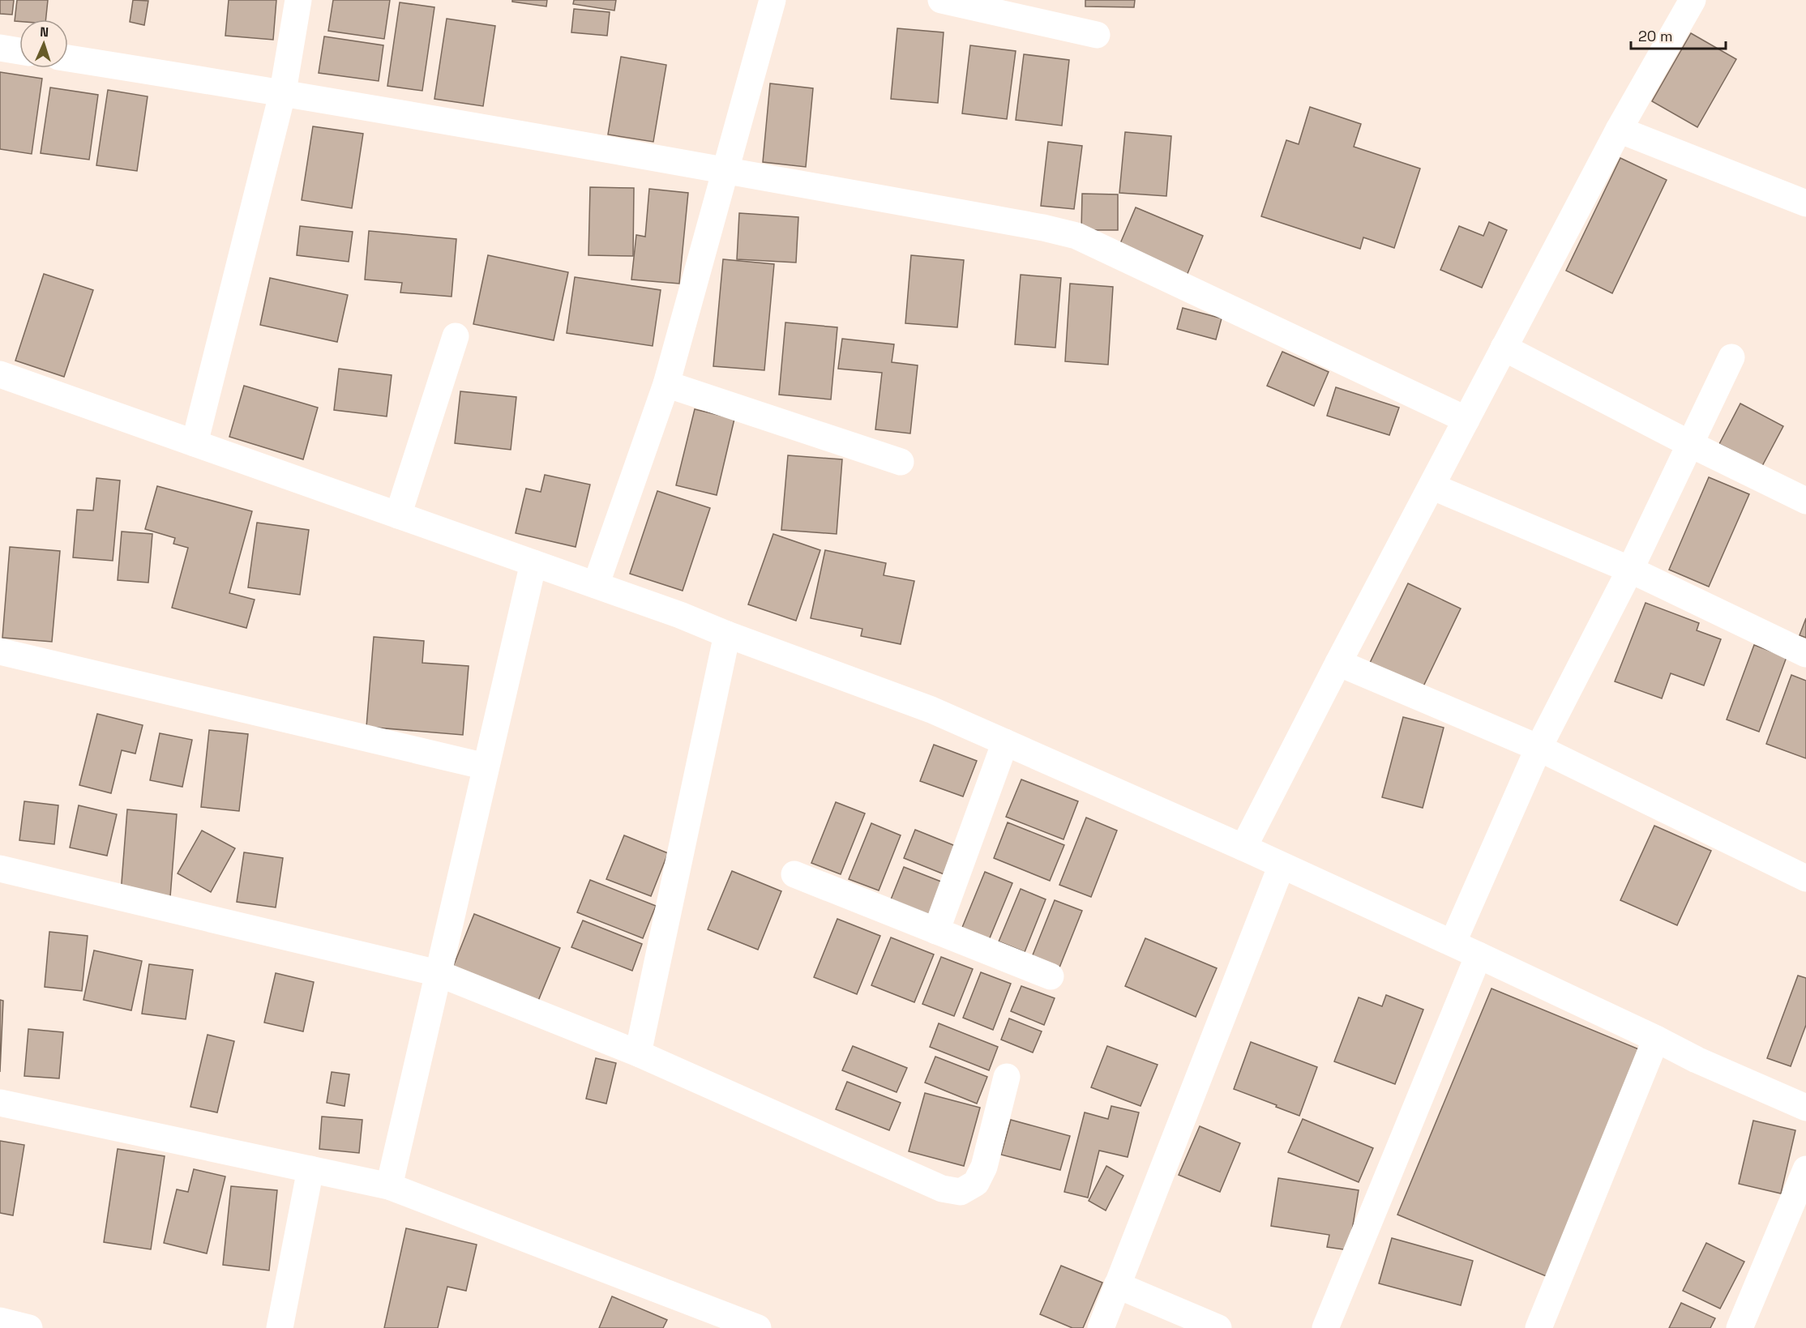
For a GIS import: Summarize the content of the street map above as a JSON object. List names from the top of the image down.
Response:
{
  "scale_bar": "20 m",
  "north": "top"
}
